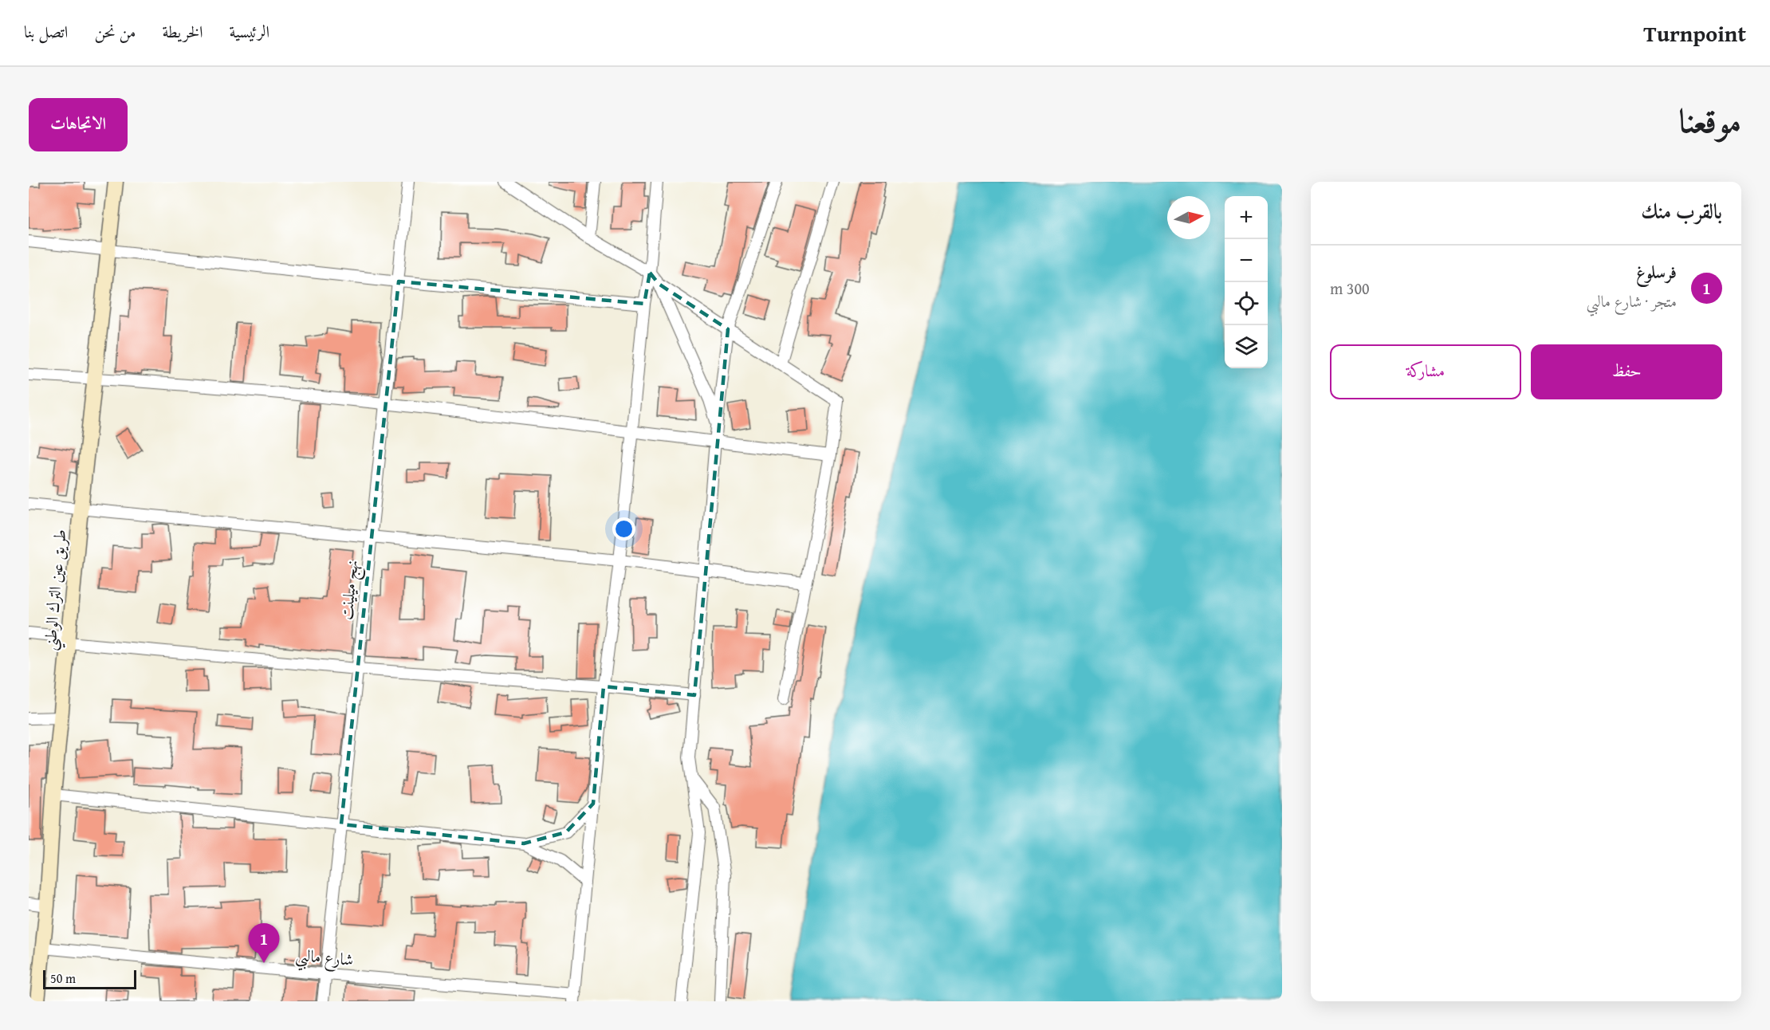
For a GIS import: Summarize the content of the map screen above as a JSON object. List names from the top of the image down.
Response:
{
  "streets": {
    "main road": ["طريق عين الترك الوطني"],
    "street": ["نهج ميلينت", "شارع مالبي"]
  },
  "crossings": [
    ["طريق عين الترك الوطني", "شارع مالبي"],
    ["نهج ميلينت", "شارع مالبي"]
  ],
  "scale_bar": "50 m",
  "north": "right",
  "page": {
    "header": "Turnpoint",
    "nav": [
      "الرئيسية",
      "الخريطة",
      "من نحن",
      "اتصل بنا"
    ],
    "title": "موقعنا",
    "buttons": [
      "الاتجاهات",
      ["حفظ", "مشاركة"]
    ],
    "heading": "بالقرب منك",
    "map_buttons": ["+", "−"],
    "list": [
      {
        "mark": "1",
        "name": "فرسلوغ",
        "note": "متجر · شارع مالبي",
        "value": "300 m"
      }
    ],
    "pins": "1",
    "scale": "50 m"
  }
}
